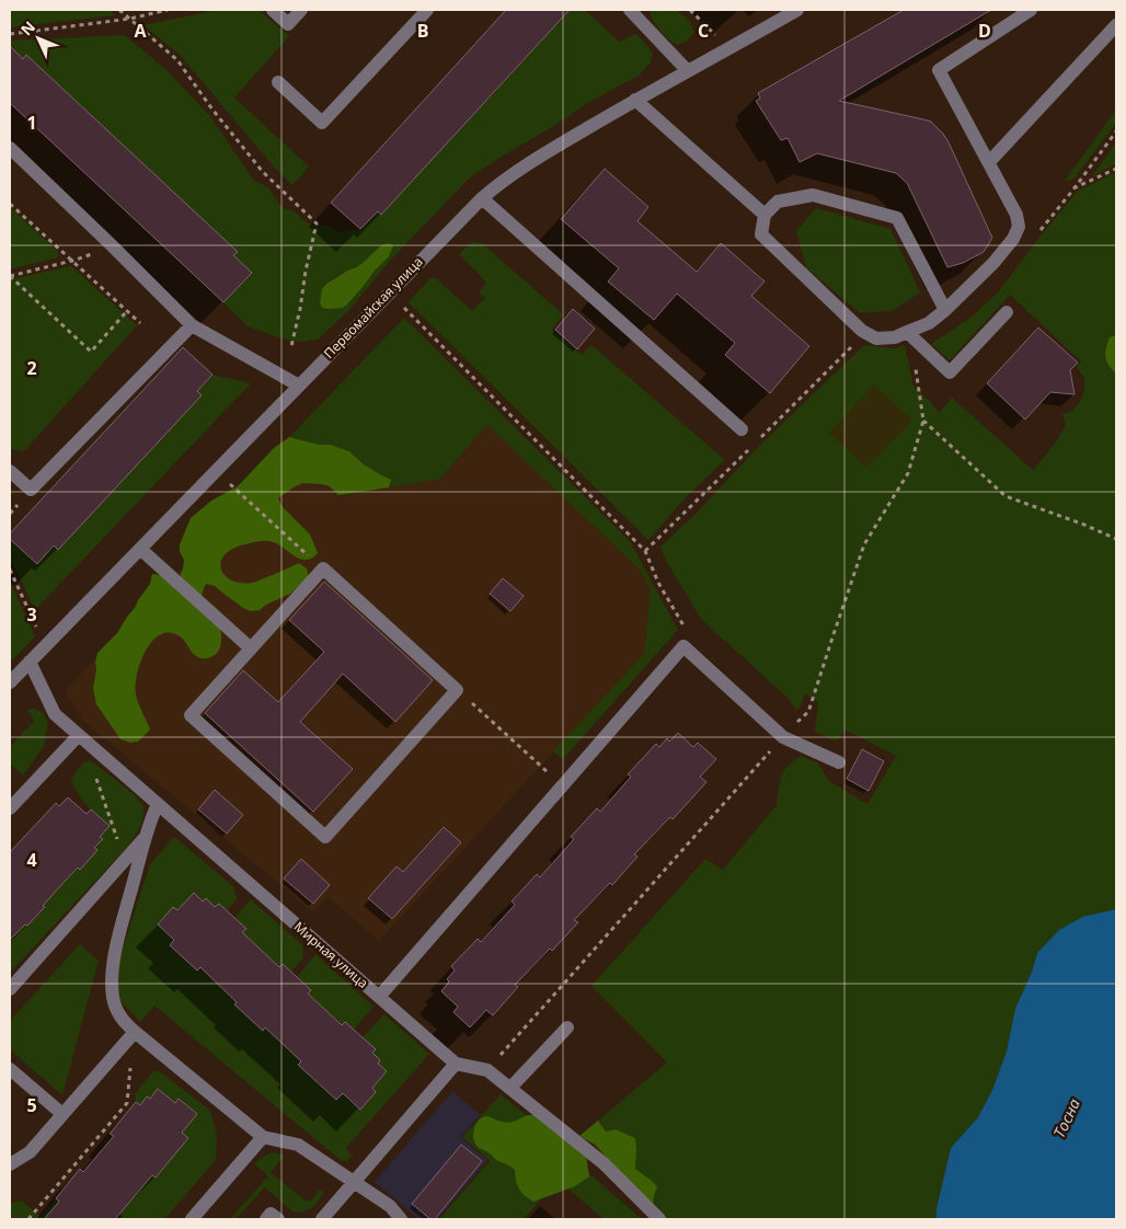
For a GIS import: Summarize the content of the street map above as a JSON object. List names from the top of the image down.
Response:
{
  "streets": {
    "street": ["Первомайская улица", "Мирная улица"]
  },
  "crossings": [
    ["Первомайская улица", "Мирная улица"]
  ],
  "water": ["Тосна"],
  "north": "top left",
  "grid": {
    "columns": [
      "A",
      "B",
      "C",
      "D"
    ],
    "rows": [
      "1",
      "2",
      "3",
      "4",
      "5"
    ]
  }
}
